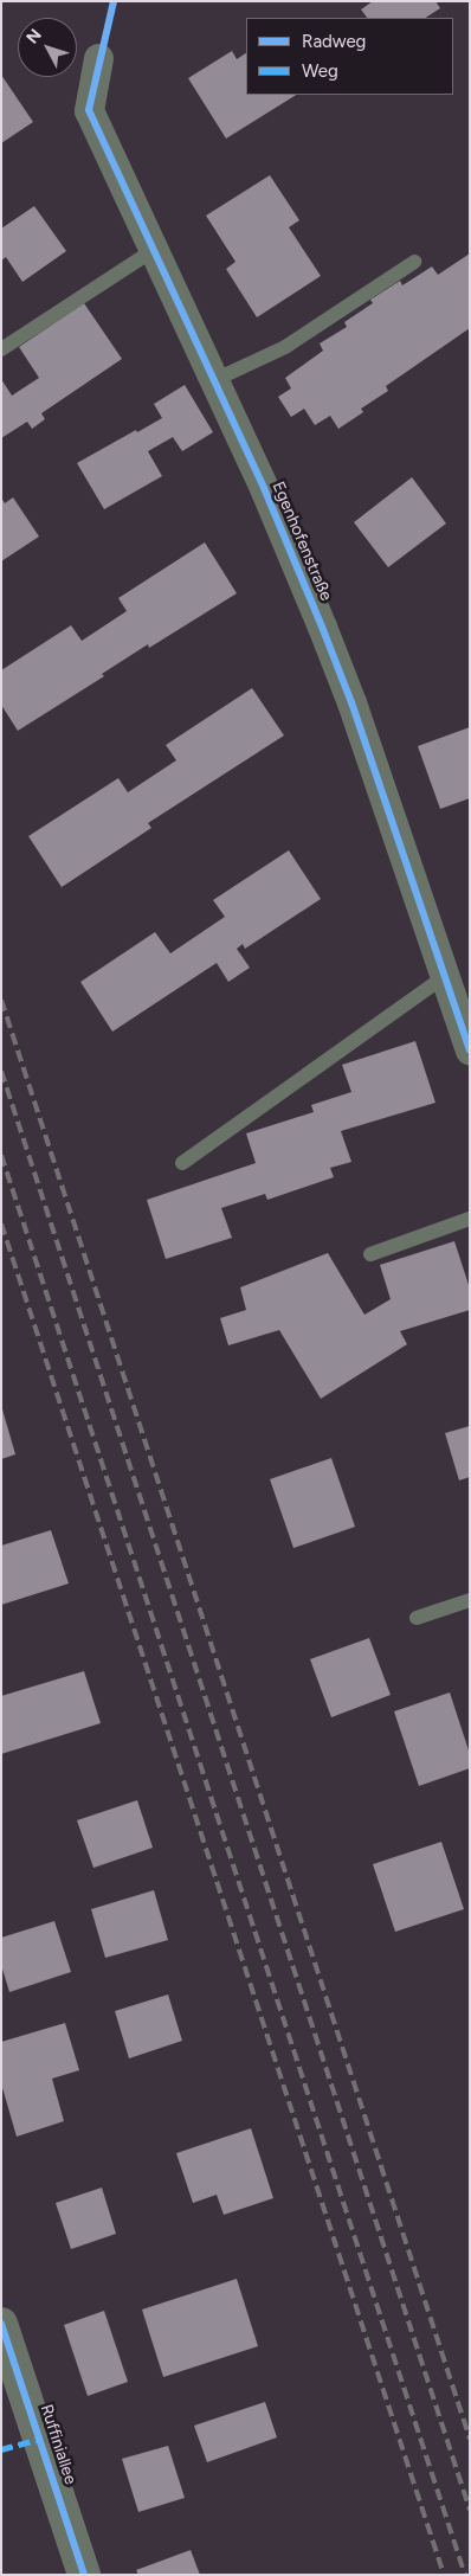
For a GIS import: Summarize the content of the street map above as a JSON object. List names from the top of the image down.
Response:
{
  "streets": {
    "street": ["Egenhofenstraße", "Ruffiniallee"]
  },
  "legend": ["Radweg", "Weg"],
  "north": "top left"
}
